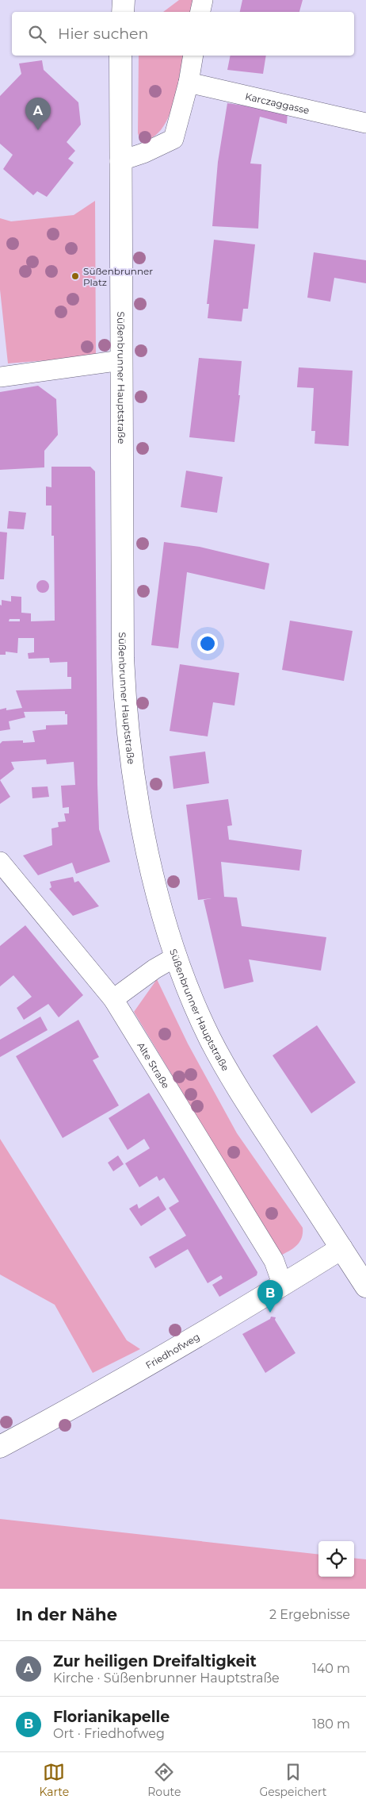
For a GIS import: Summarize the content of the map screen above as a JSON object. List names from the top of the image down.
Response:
{
  "streets": {
    "main road": ["Süßenbrunner Hauptstraße", "Friedhofweg"],
    "street": ["Karczaggasse", "Alte Straße"]
  },
  "crossings": [
    ["Süßenbrunner Hauptstraße", "Friedhofweg"],
    ["Alte Straße", "Friedhofweg"]
  ],
  "places": ["Süßenbrunner Platz"],
  "page": {
    "search": "Hier suchen",
    "pins": ["A", "B"],
    "heading": ["In der Nähe", "2 Ergebnisse"],
    "list": [
      {
        "mark": "A",
        "name": "Zur heiligen Dreifaltigkeit",
        "note": "Kirche · Süßenbrunner Hauptstraße",
        "value": "140 m"
      },
      {
        "mark": "B",
        "name": "Florianikapelle",
        "note": "Ort · Friedhofweg",
        "value": "180 m"
      }
    ],
    "nav": ["Karte", "Route", "Gespeichert"]
  }
}
